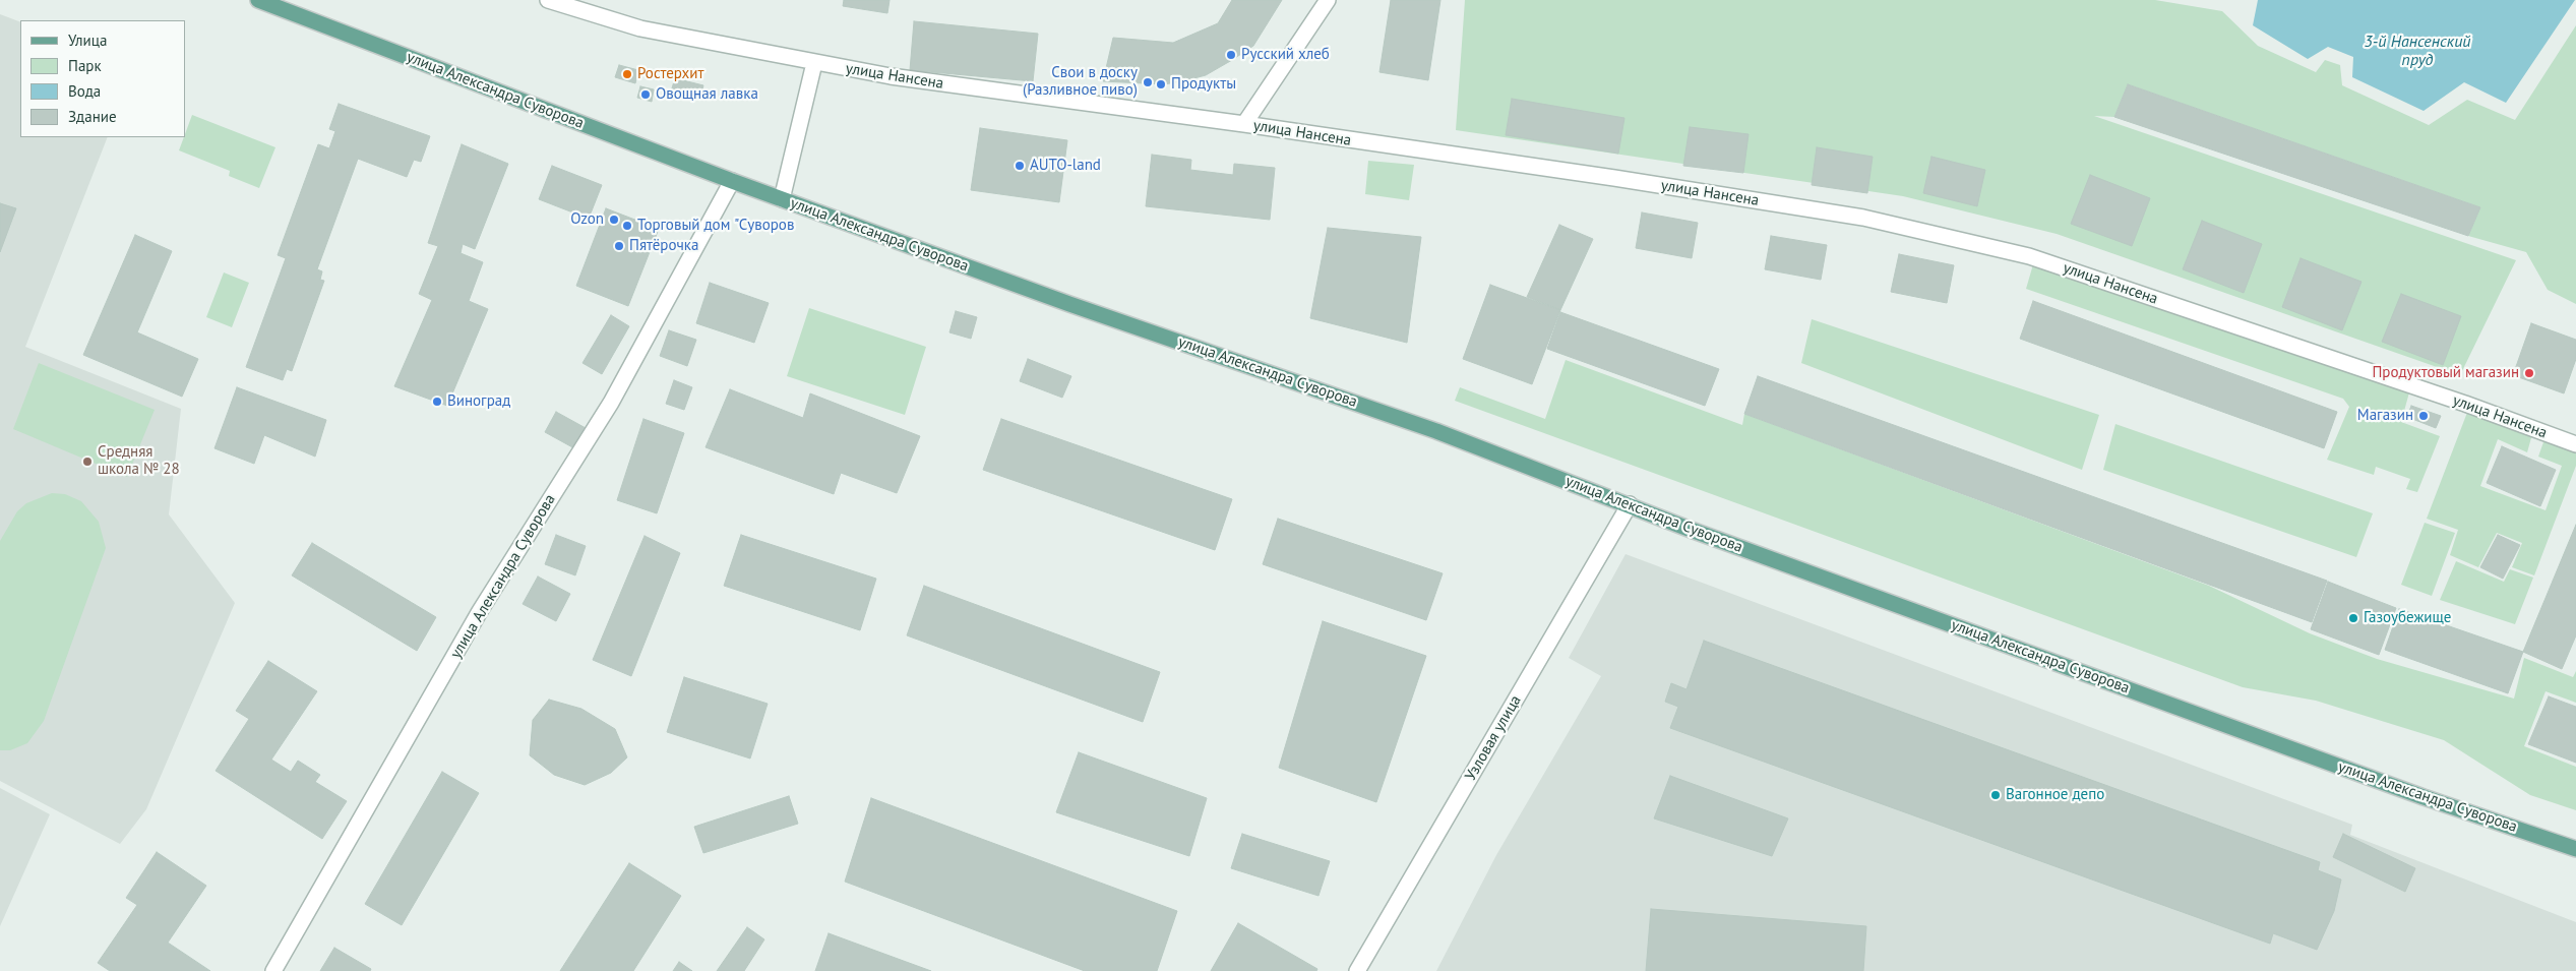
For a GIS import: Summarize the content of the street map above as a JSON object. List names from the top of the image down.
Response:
{
  "streets": {
    "main road": ["улица Александра Суворова"],
    "street": ["улица Нансена", "Узловая улица"]
  },
  "crossings": [
    ["улица Александра Суворова", "Узловая улица"]
  ],
  "water": ["3-й Нансенский пруд"],
  "places": [
    "Русский хлеб",
    "Ростерхит",
    "Свои в доску (Разливное пиво)",
    "Продукты",
    "Овощная лавка",
    "AUTO-land",
    "Ozon",
    "Торговый дом \"Суворов",
    "Пятёрочка",
    "Продуктовый магазин",
    "Виноград",
    "Магазин",
    "Средняя школа № 28",
    "Газоубежище",
    "Вагонное депо"
  ],
  "legend": [
    "Улица",
    "Парк",
    "Вода",
    "Здание"
  ]
}
